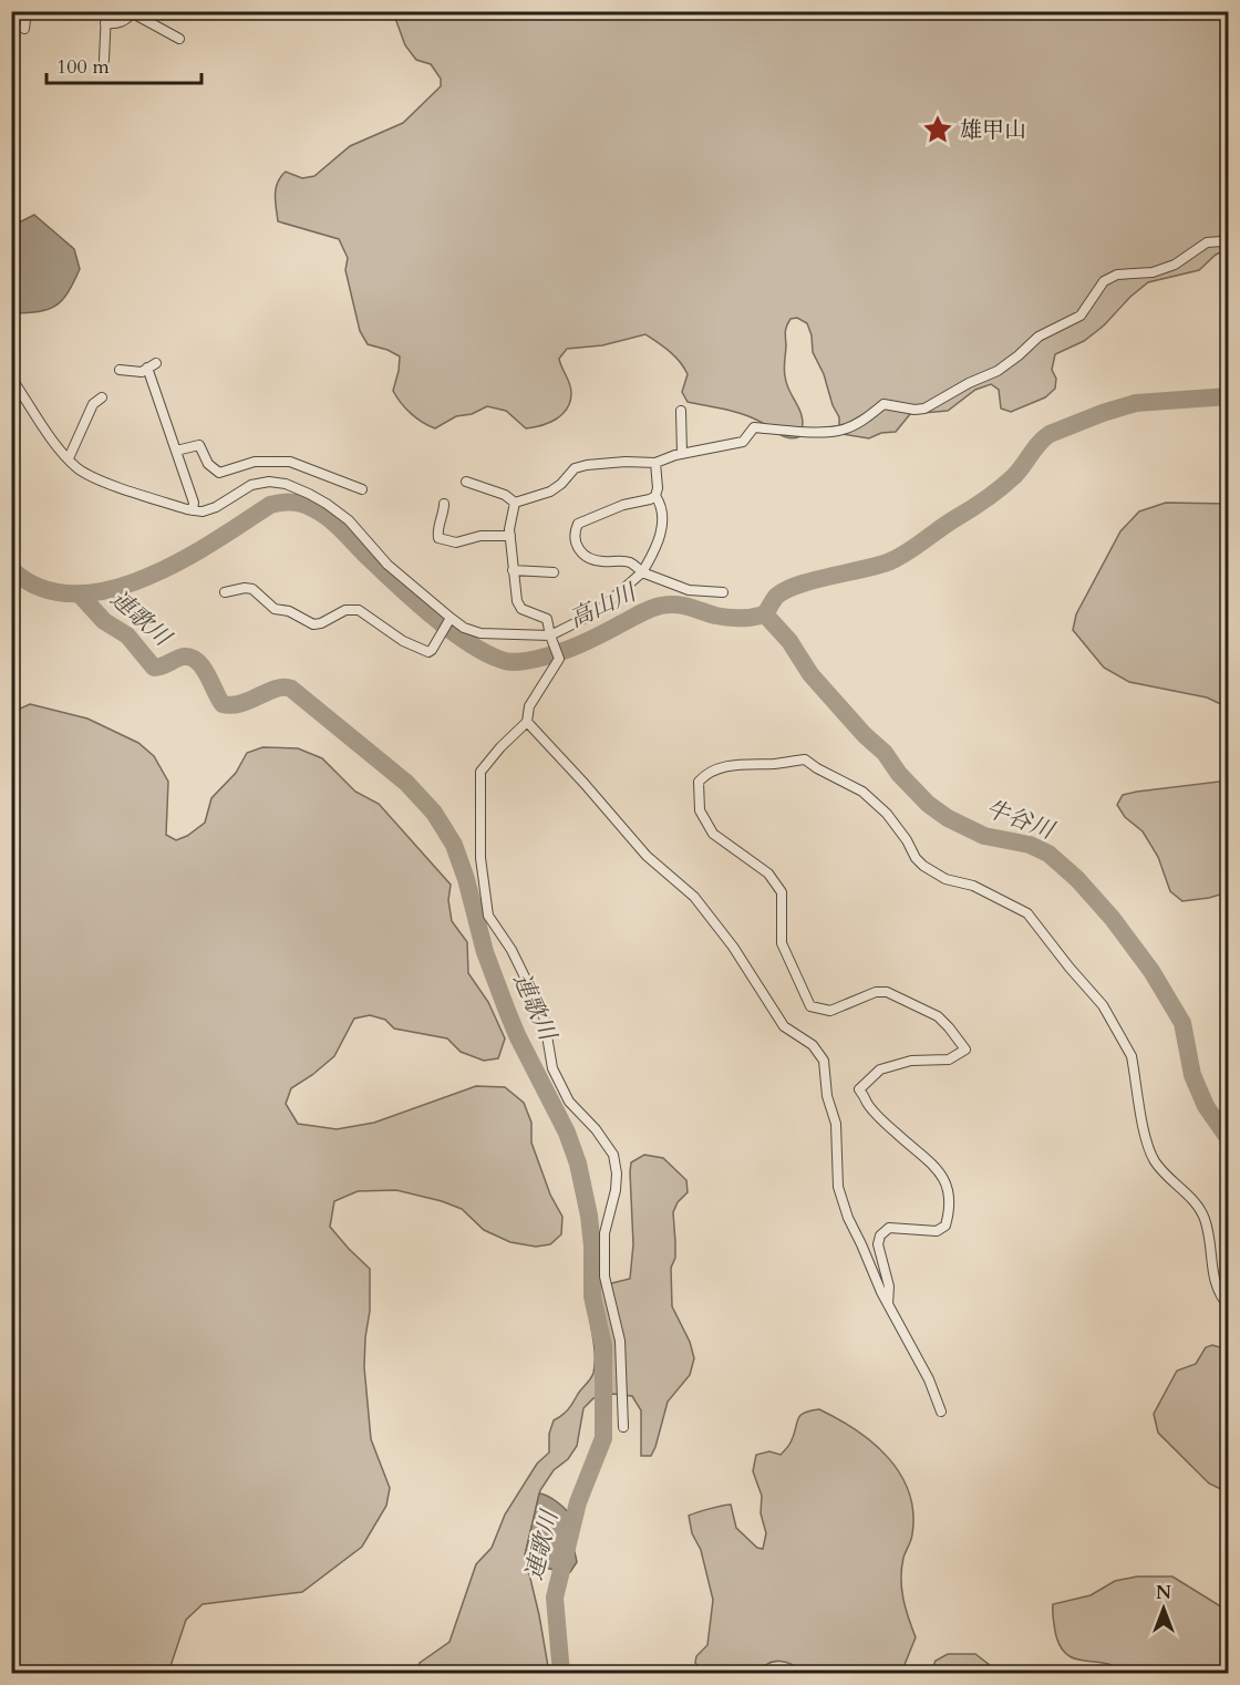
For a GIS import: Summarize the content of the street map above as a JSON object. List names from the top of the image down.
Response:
{
  "water": ["高山川", "連歌川", "牛谷川"],
  "places": {
    "place": ["雄甲山"]
  },
  "scale_bar": "100 m",
  "north": "top"
}
